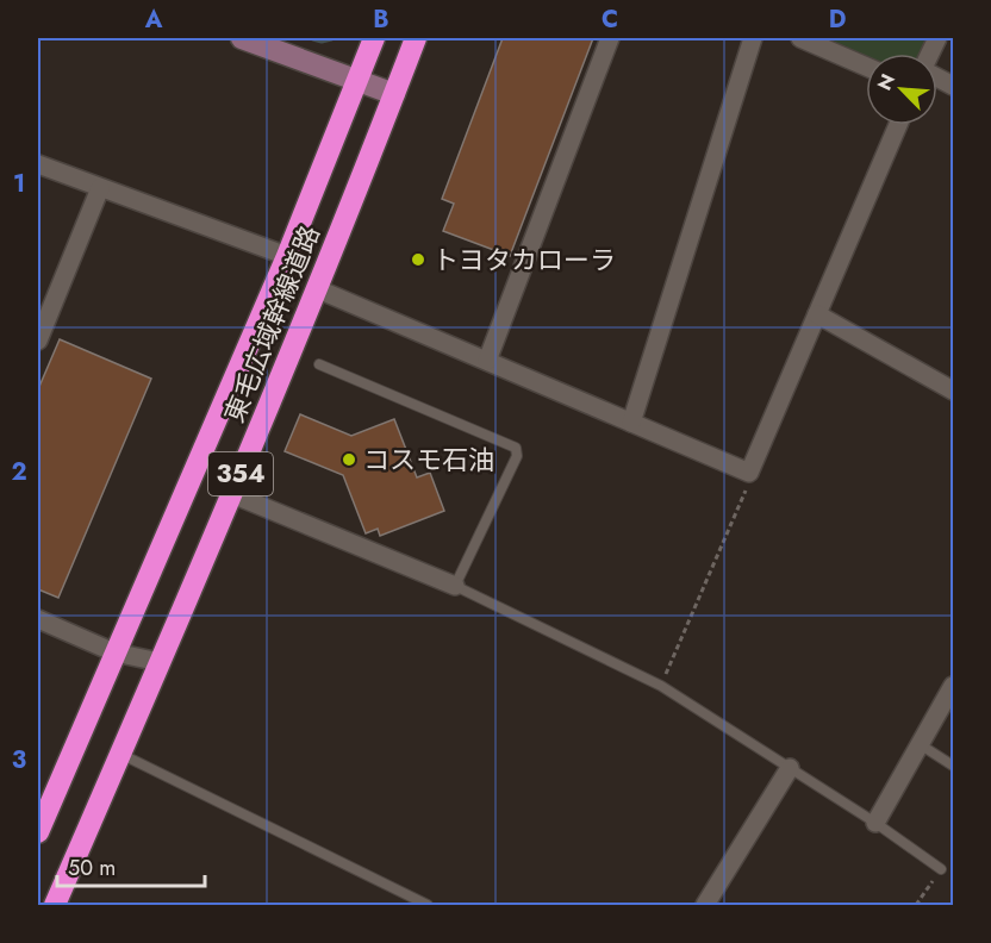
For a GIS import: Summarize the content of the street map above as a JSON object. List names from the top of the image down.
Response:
{
  "streets": {
    "highway": ["東毛広域幹線道路", "354"]
  },
  "places": ["トヨタカローラ", "コスモ石油"],
  "scale_bar": "50 m",
  "north": "top left",
  "grid": {
    "columns": [
      "A",
      "B",
      "C",
      "D"
    ],
    "rows": ["1", "2", "3"]
  }
}
